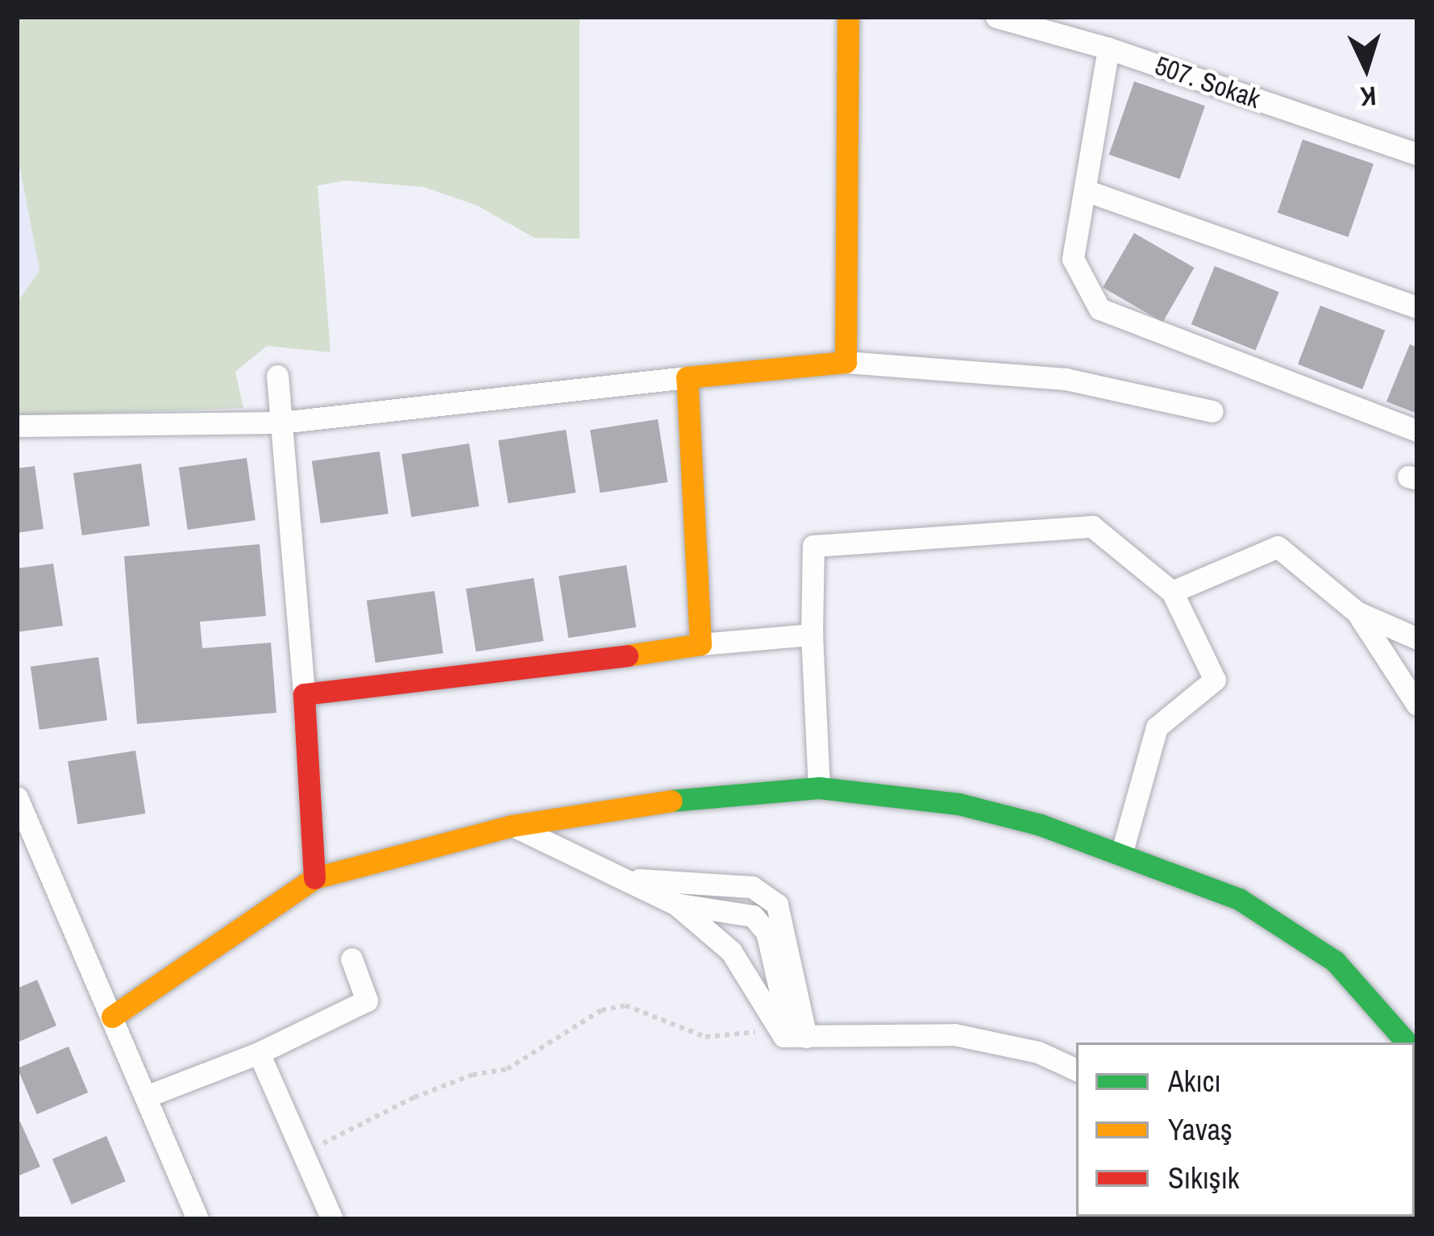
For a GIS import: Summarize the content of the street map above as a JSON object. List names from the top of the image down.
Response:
{
  "streets": {
    "street": ["507. Sokak"]
  },
  "legend": ["Akıcı", "Yavaş", "Sıkışık"],
  "north": "bottom"
}
